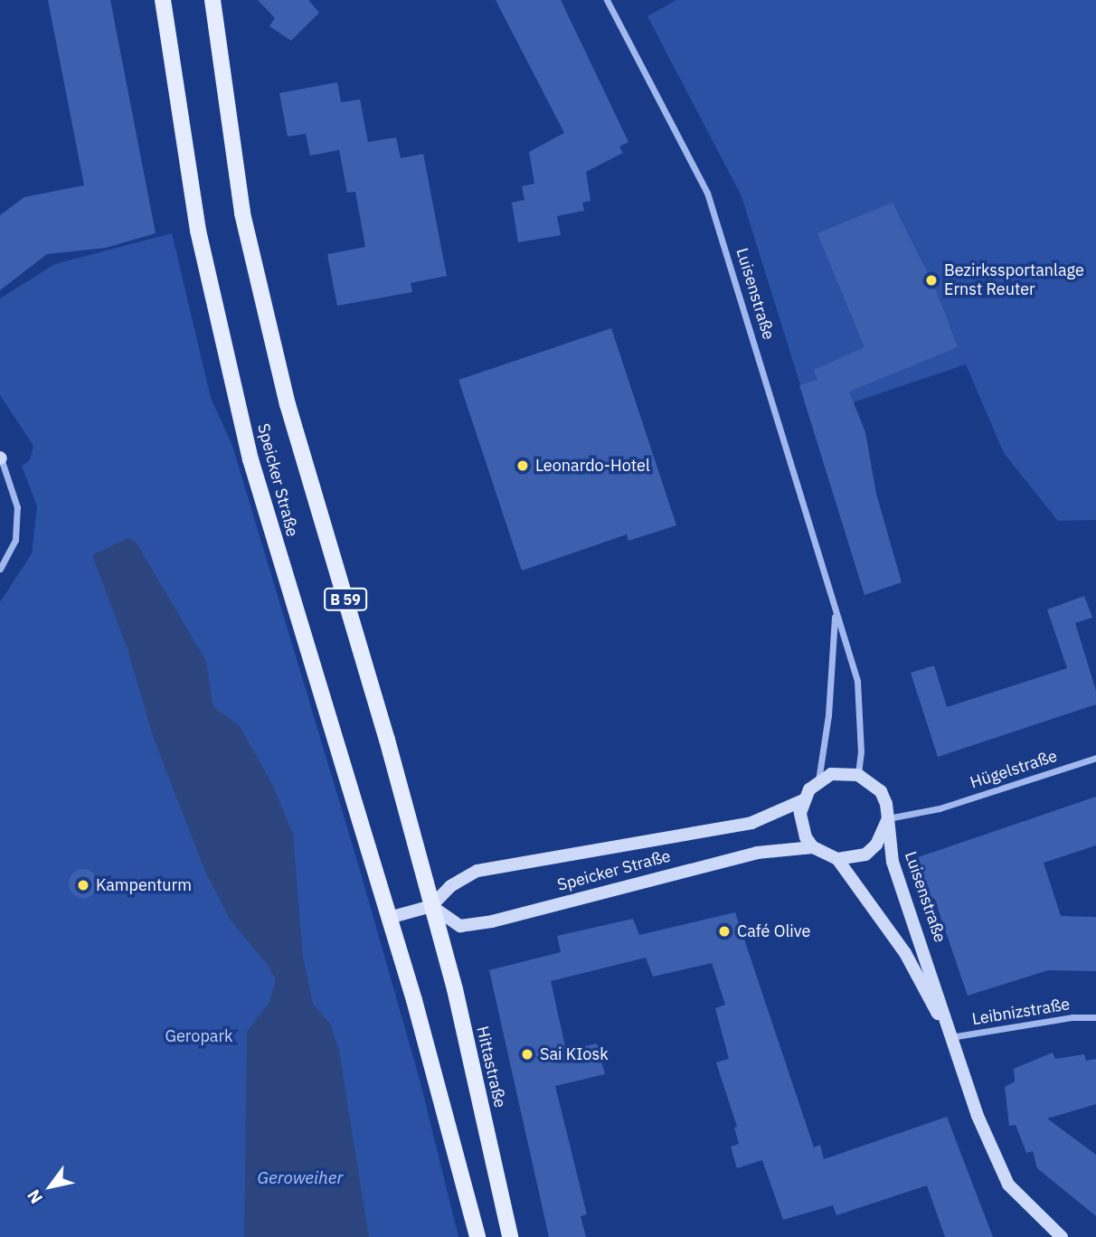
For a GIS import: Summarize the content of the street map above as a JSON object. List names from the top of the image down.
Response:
{
  "streets": {
    "main road": ["Speicker Straße", "B 59", "Hittastraße"],
    "street": ["Luisenstraße", "Hügelstraße", "Leibnizstraße"]
  },
  "crossings": [
    ["Luisenstraße", "Speicker Straße"],
    ["Luisenstraße", "Hügelstraße"],
    ["Luisenstraße", "Leibnizstraße"],
    ["Speicker Straße", "Hügelstraße"],
    ["Speicker Straße", "Hittastraße"]
  ],
  "water": ["Geroweiher"],
  "parks": ["Geropark"],
  "places": [
    "Bezirkssportanlage Ernst Reuter",
    "Leonardo-Hotel",
    "Kampenturm",
    "Café Olive",
    "Sai KIosk"
  ],
  "north": "bottom left"
}
